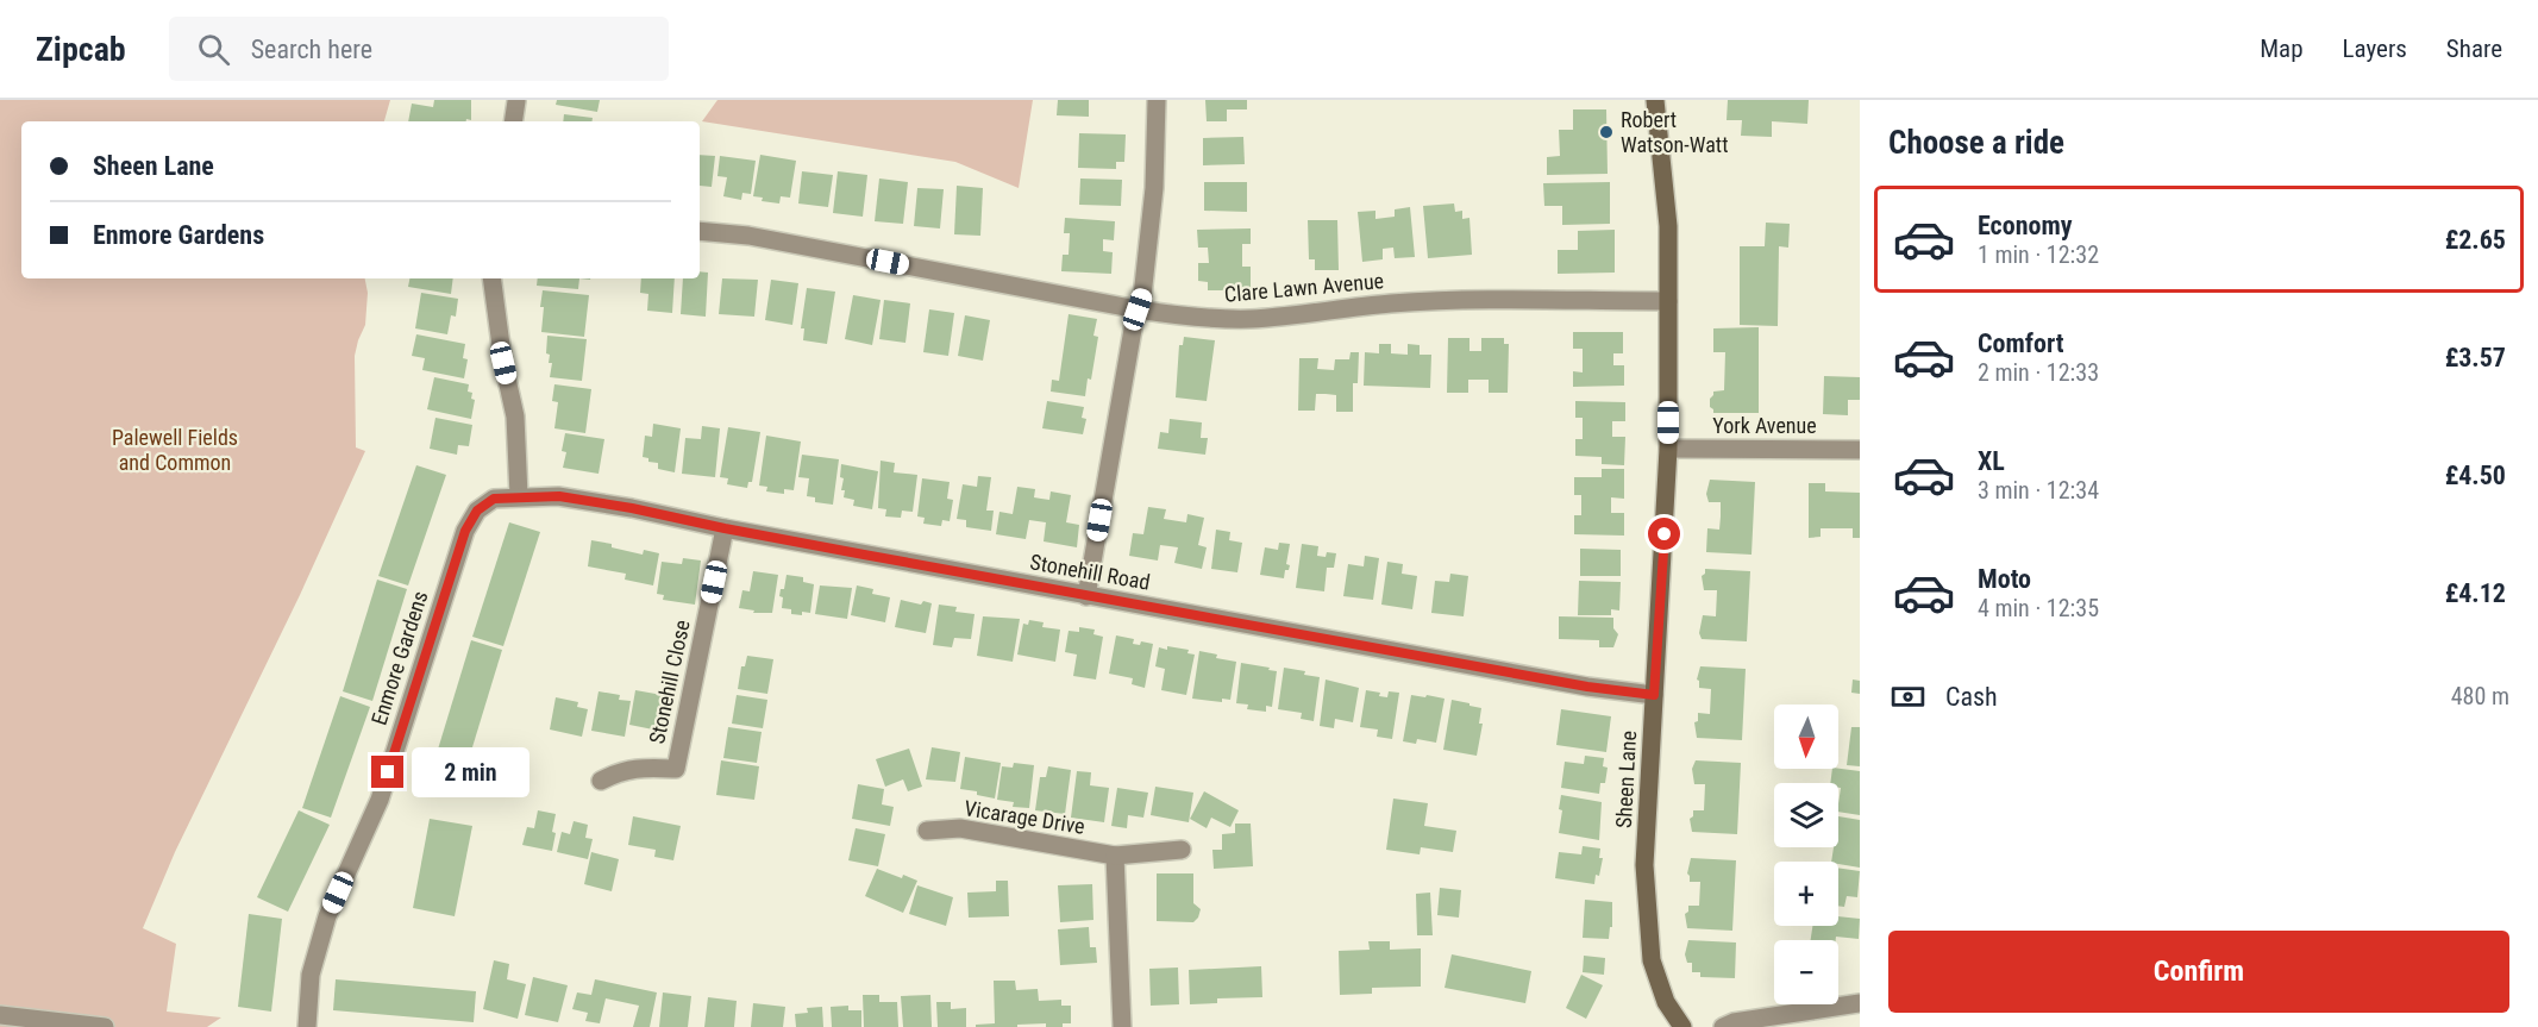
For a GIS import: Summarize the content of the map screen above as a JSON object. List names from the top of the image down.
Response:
{
  "streets": {
    "main road": ["Sheen Lane"],
    "street": [
      "Clare Lawn Avenue",
      "York Avenue",
      "Stonehill Road",
      "Enmore Gardens",
      "Stonehill Close",
      "Vicarage Drive"
    ]
  },
  "crossings": [
    ["Clare Lawn Avenue", "Sheen Lane"],
    ["York Avenue", "Sheen Lane"],
    ["Stonehill Road", "Enmore Gardens"],
    ["Stonehill Road", "Stonehill Close"],
    ["Stonehill Road", "Sheen Lane"]
  ],
  "parks": ["Palewell Fields and Common"],
  "places": ["Robert Watson-Watt"],
  "north": "bottom",
  "page": {
    "header": "Zipcab",
    "search": "Search here",
    "nav": ["Map", "Layers", "Share"],
    "heading": "Choose a ride",
    "banner": ["Sheen Lane", "Enmore Gardens"],
    "list": [
      {
        "name": "Economy",
        "note": "1 min · 12:32",
        "value": "£2.65"
      },
      {
        "name": "Comfort",
        "note": "2 min · 12:33",
        "value": "£3.57"
      },
      {
        "name": "XL",
        "note": "3 min · 12:34",
        "value": "£4.50"
      },
      {
        "name": "Moto",
        "note": "4 min · 12:35",
        "value": "£4.12"
      }
    ],
    "pay": ["Cash", "480 m"],
    "map_buttons": ["+", "−"],
    "bubble": "2 min",
    "buttons": "Confirm"
  }
}
